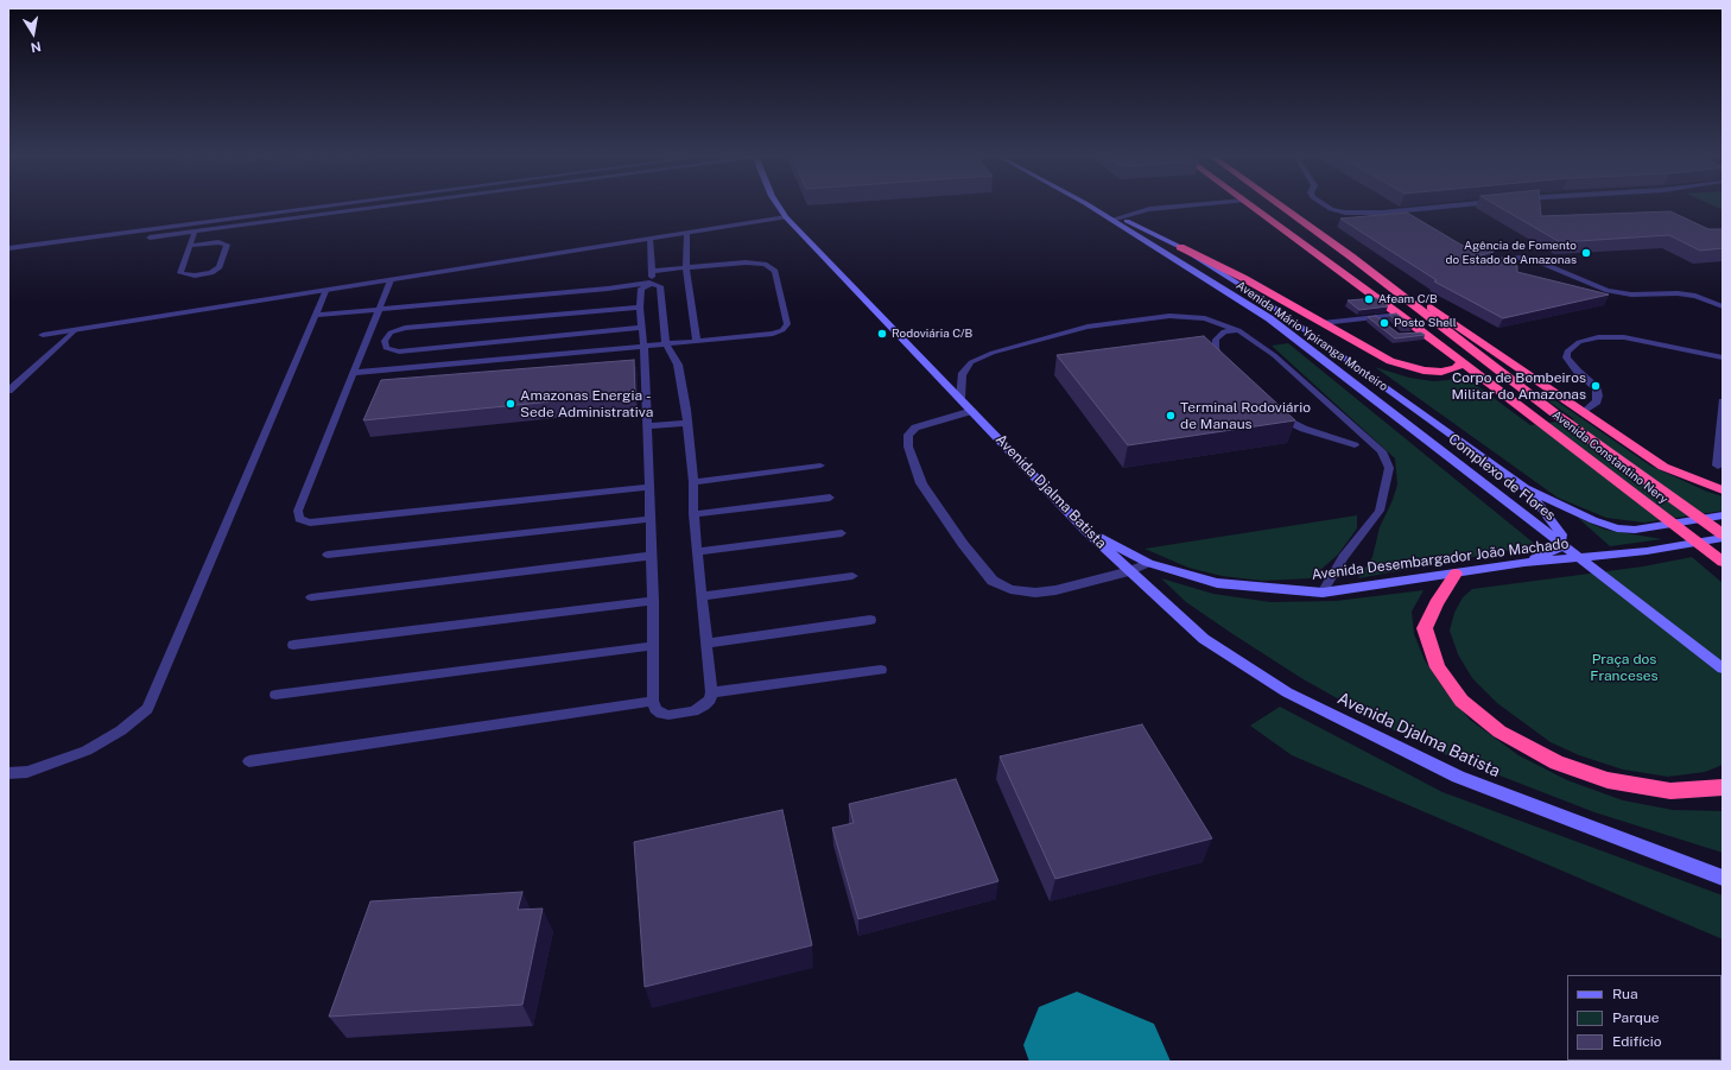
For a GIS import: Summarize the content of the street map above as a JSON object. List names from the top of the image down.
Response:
{
  "streets": {
    "highway": ["Avenida Constantino Nery"],
    "main road": [
      "Avenida Mário Ypiranga Monteiro",
      "Complexo de Flores",
      "Avenida Djalma Batista",
      "Avenida Desembargador João Machado"
    ]
  },
  "crossings": [
    ["Avenida Mário Ypiranga Monteiro", "Complexo de Flores"],
    ["Avenida Mário Ypiranga Monteiro", "Avenida Desembargador João Machado"],
    ["Avenida Constantino Nery", "Avenida Desembargador João Machado"],
    ["Avenida Djalma Batista", "Avenida Desembargador João Machado"]
  ],
  "parks": ["Praça dos Franceses"],
  "places": [
    "Agência de Fomento do Estado do Amazonas",
    "Afeam C/B",
    "Posto Shell",
    "Rodoviária C/B",
    "Corpo de Bombeiros Militar do Amazonas",
    "Amazonas Energia - Sede Administrativa",
    "Terminal Rodoviário de Manaus"
  ],
  "legend": ["Rua", "Parque", "Edifício"],
  "north": "bottom"
}
